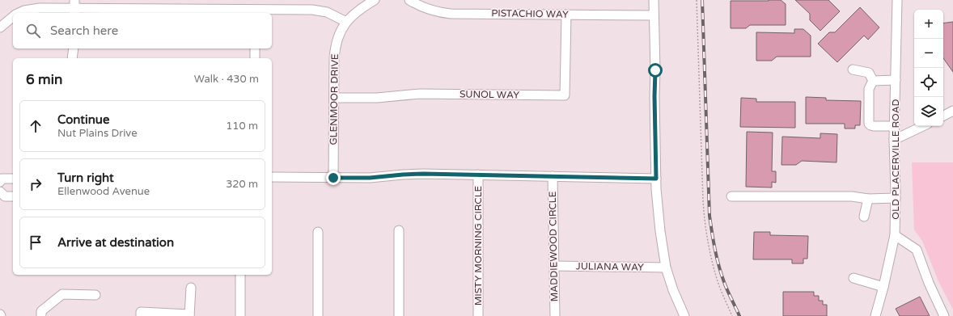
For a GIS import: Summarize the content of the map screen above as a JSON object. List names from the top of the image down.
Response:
{
  "streets": {
    "street": [
      "PISTACHIO WAY",
      "SUNOL WAY",
      "GLENMOOR DRIVE",
      "OLD PLACERVILLE ROAD",
      "MISTY MORNING CIRCLE",
      "MADDIEWOOD CIRCLE",
      "JULIANA WAY"
    ]
  },
  "crossings": [
    ["PISTACHIO WAY", "SUNOL WAY"],
    ["SUNOL WAY", "GLENMOOR DRIVE"],
    ["MADDIEWOOD CIRCLE", "JULIANA WAY"]
  ],
  "page": {
    "map_buttons": ["+", "−"],
    "search": "Search here",
    "heading": ["6 min", "Walk · 430 m"],
    "list": [
      ["Continue", "Nut Plains Drive", "110 m"],
      ["Turn right", "Ellenwood Avenue", "320 m"],
      "Arrive at destination"
    ]
  }
}
